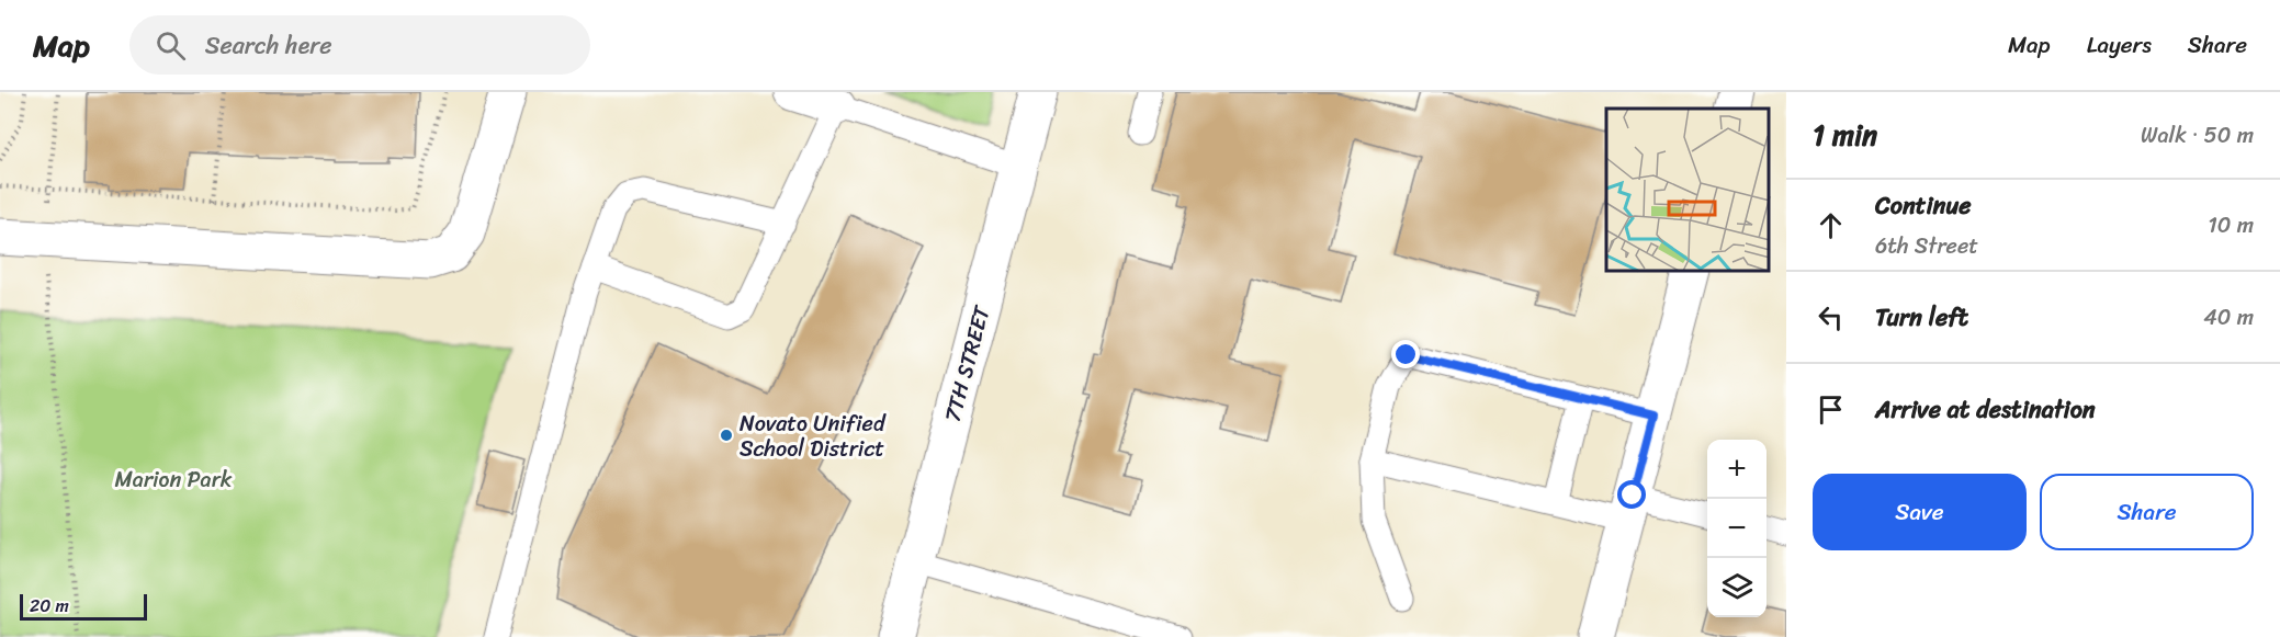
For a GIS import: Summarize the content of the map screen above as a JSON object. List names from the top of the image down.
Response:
{
  "streets": {
    "street": ["7TH STREET"]
  },
  "parks": ["Marion Park"],
  "places": ["Novato Unified School District"],
  "scale_bar": "20 m",
  "page": {
    "header": "Map",
    "search": "Search here",
    "nav": ["Map", "Layers", "Share"],
    "heading": ["1 min", "Walk · 50 m"],
    "list": [
      ["Continue", "6th Street", "10 m"],
      ["Turn left", "40 m"],
      "Arrive at destination"
    ],
    "map_buttons": ["+", "−"],
    "buttons": ["Save", "Share"],
    "scale": "20 m"
  }
}
